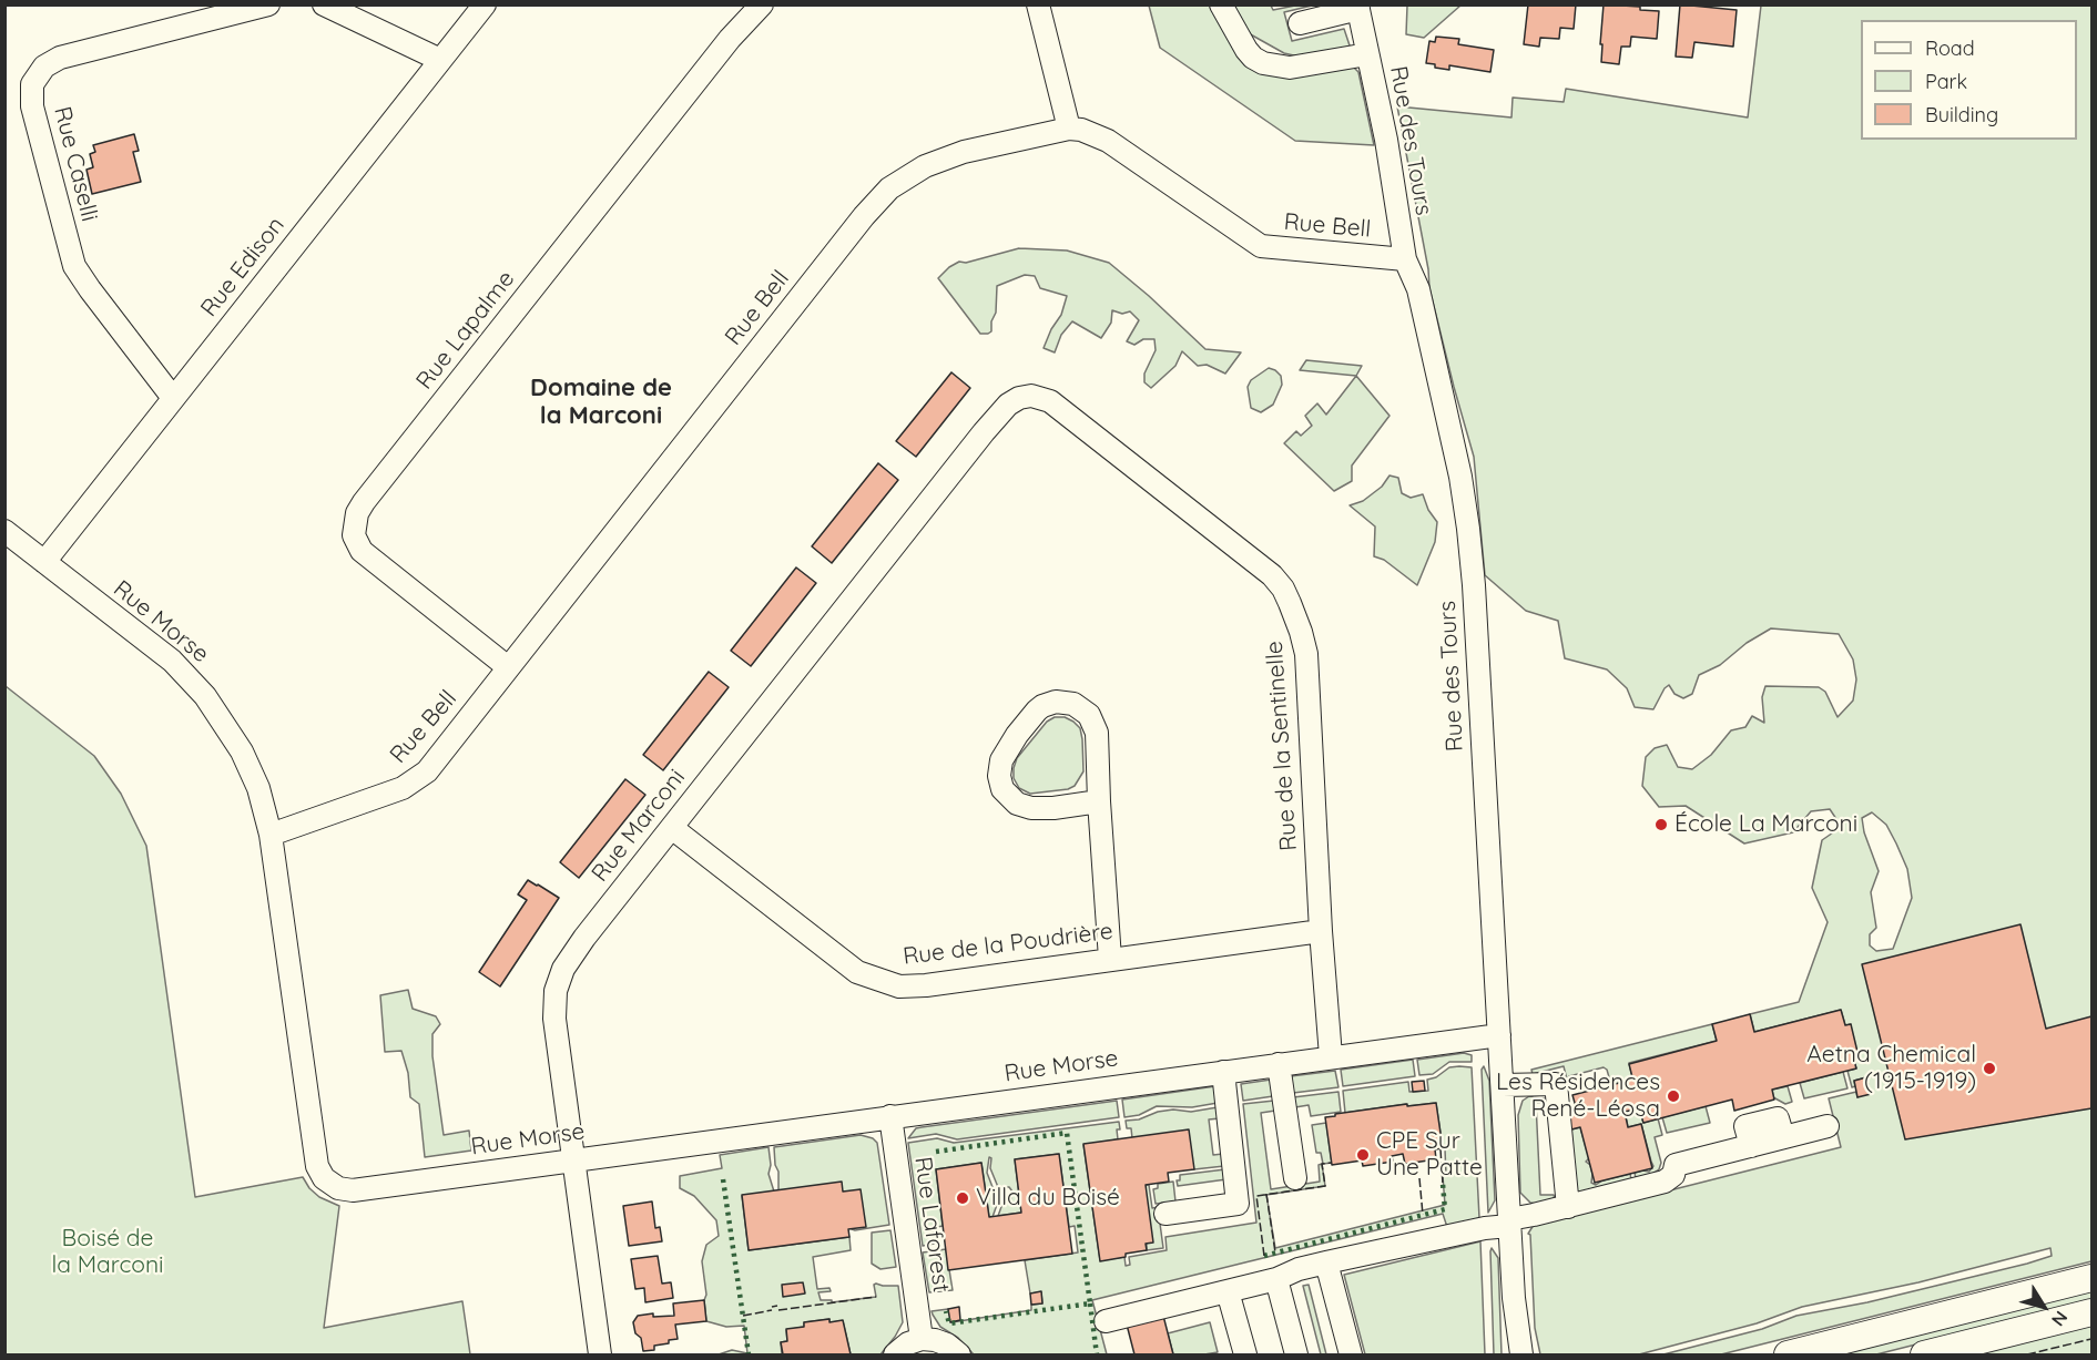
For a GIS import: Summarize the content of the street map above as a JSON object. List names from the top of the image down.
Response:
{
  "streets": {
    "street": [
      "Rue des Tours",
      "Rue Caselli",
      "Rue Bell",
      "Rue Edison",
      "Rue Lapalme",
      "Rue Morse",
      "Rue de la Sentinelle",
      "Rue Marconi",
      "Rue de la Poudrière",
      "Rue Laforest"
    ]
  },
  "crossings": [
    ["Rue des Tours", "Rue Bell"],
    ["Rue des Tours", "Rue Morse"],
    ["Rue Caselli", "Rue Edison"],
    ["Rue Bell", "Rue Lapalme"],
    ["Rue Bell", "Rue Morse"],
    ["Rue Edison", "Rue Morse"],
    ["Rue Morse", "Rue de la Sentinelle"],
    ["Rue Morse", "Rue Marconi"],
    ["Rue Morse", "Rue Laforest"],
    ["Rue de la Sentinelle", "Rue Marconi"],
    ["Rue de la Sentinelle", "Rue de la Poudrière"],
    ["Rue Marconi", "Rue de la Poudrière"]
  ],
  "districts": ["Domaine de la Marconi"],
  "parks": ["Boisé de la Marconi"],
  "places": [
    "École La Marconi",
    "Aetna Chemical (1915-1919)",
    "Les Résidences René-Léosa",
    "CPE Sur Une Patte",
    "Villa du Boisé"
  ],
  "legend": ["Road", "Park", "Building"],
  "north": "bottom right"
}
